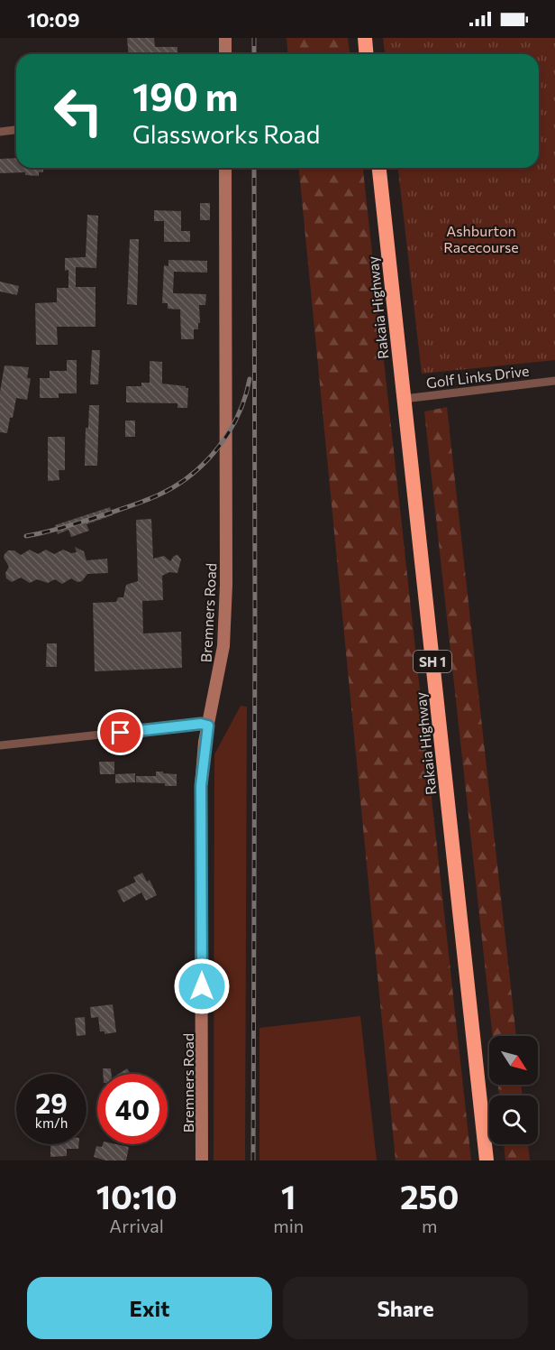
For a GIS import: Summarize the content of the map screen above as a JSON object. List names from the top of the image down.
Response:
{
  "streets": {
    "highway": ["Rakaia Highway", "SH 1"],
    "street": ["Golf Links Drive", "Bremners Road"]
  },
  "crossings": [
    ["Rakaia Highway", "Golf Links Drive"]
  ],
  "parks": ["Ashburton Racecourse"],
  "north": "bottom right",
  "page": {
    "status": "10:09",
    "turn": ["190 m", "Glassworks Road"],
    "speed": "29 km/h",
    "limit": "40",
    "eta": [
      "10:10",
      "Arrival",
      "1",
      "min",
      "250",
      "m"
    ],
    "buttons": ["Exit", "Share"]
  }
}
